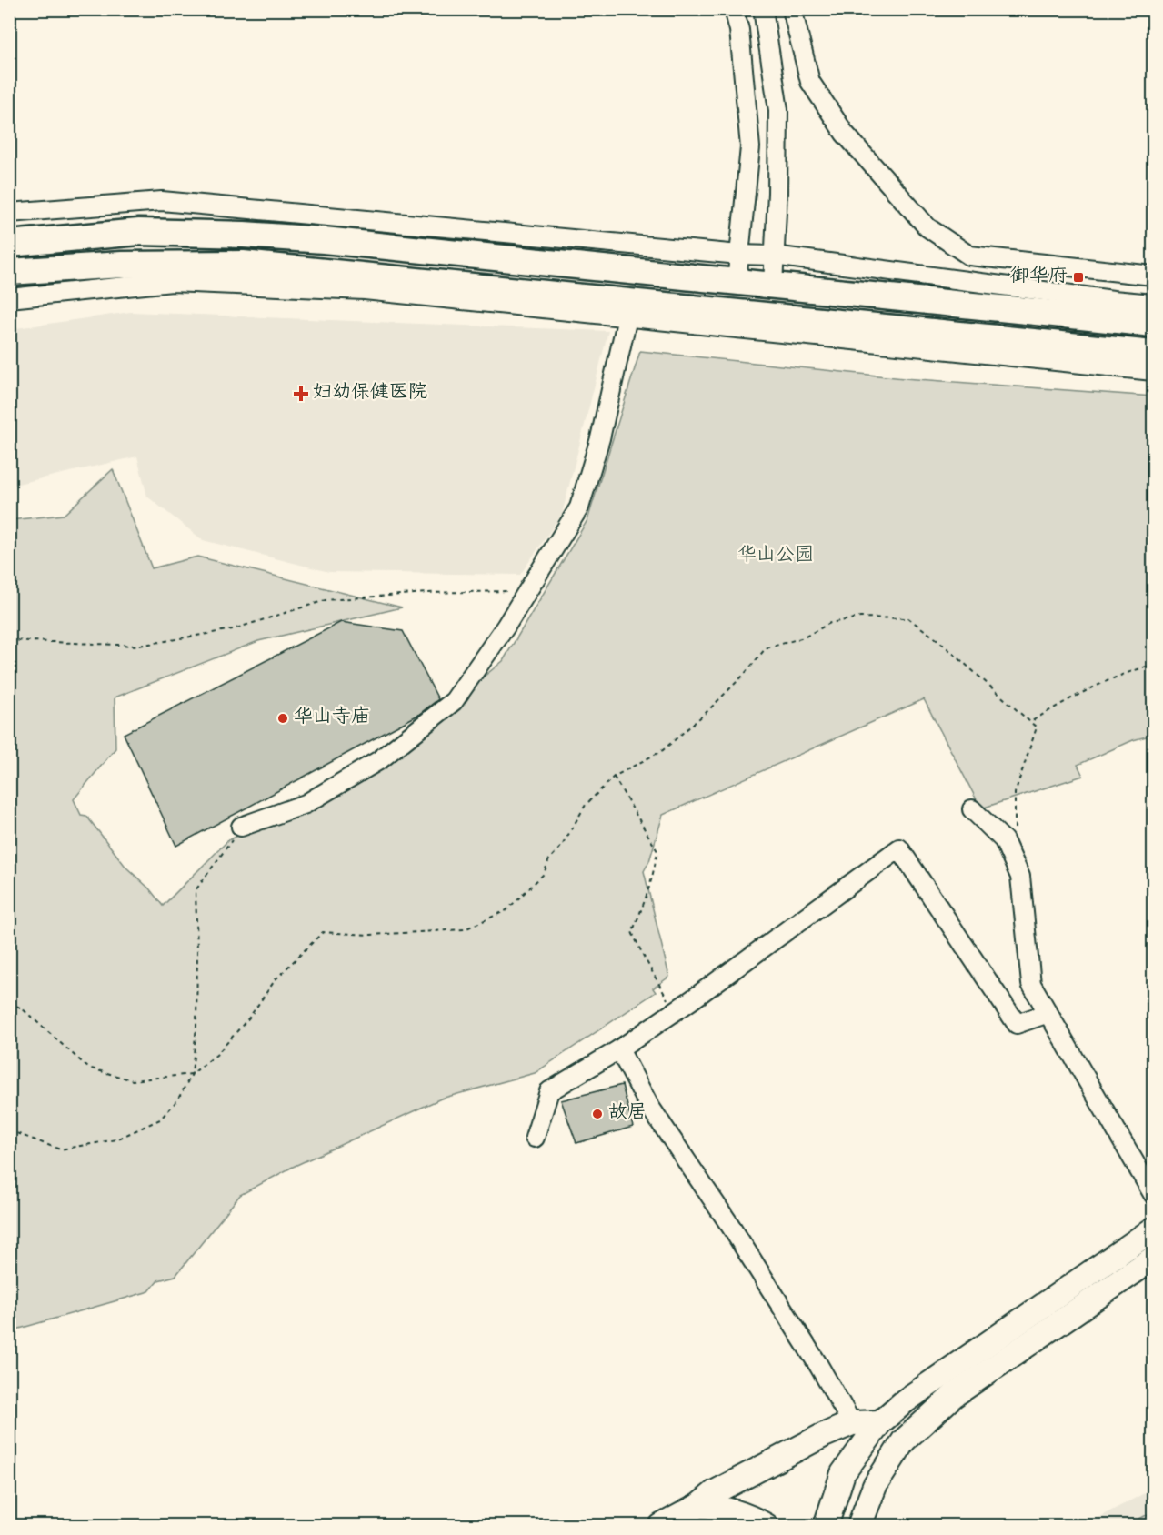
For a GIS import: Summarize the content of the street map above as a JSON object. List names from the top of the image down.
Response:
{
  "parks": ["华山公园"],
  "places": {
    "transit": ["御华府"],
    "health": ["妇幼保健医院"],
    "other": ["华山寺庙", "故居"]
  }
}
